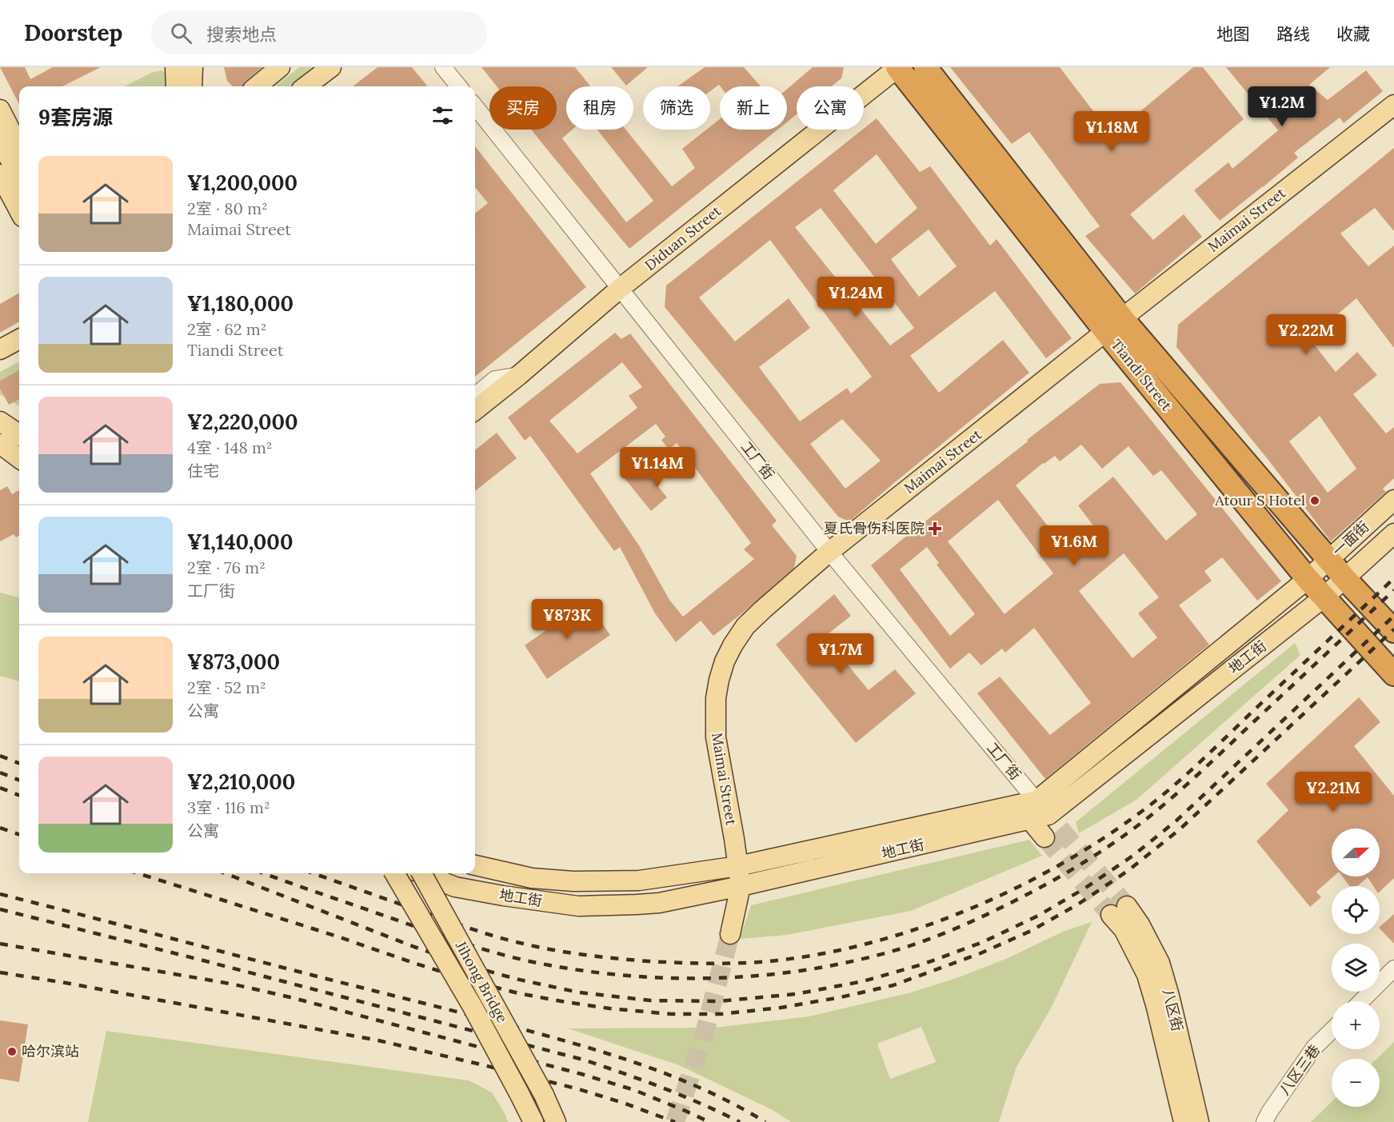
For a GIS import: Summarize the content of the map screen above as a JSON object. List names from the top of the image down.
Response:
{
  "streets": {
    "highway": ["Tiandi Street"],
    "main road": [
      "Maimai Street",
      "Diduan Street",
      "一面街",
      "地工街",
      "Jihong Bridge",
      "八区街"
    ],
    "street": ["工厂街", "八区三巷"]
  },
  "crossings": [
    ["Maimai Street", "Tiandi Street"],
    ["Maimai Street", "工厂街"],
    ["Maimai Street", "地工街"],
    ["Diduan Street", "Tiandi Street"],
    ["Diduan Street", "工厂街"],
    ["Tiandi Street", "一面街"],
    ["Tiandi Street", "地工街"],
    ["工厂街", "地工街"],
    ["一面街", "地工街"]
  ],
  "places": {
    "other": ["Atour S Hotel", "哈尔滨站"],
    "health": ["夏氏骨伤科医院"]
  },
  "north": "right",
  "page": {
    "header": "Doorstep",
    "search": "搜索地点",
    "nav": ["地图", "路线", "收藏"],
    "price": [
      "¥1.2M",
      "¥1.18M",
      "¥1.24M",
      "¥2.22M",
      "¥1.14M",
      "¥1.6M",
      "¥873K",
      "¥1.7M",
      "¥2.21M"
    ],
    "chip": [
      "买房",
      "租房",
      "筛选",
      "新上",
      "公寓"
    ],
    "heading": "9套房源",
    "list": [
      {
        "name": "¥1,200,000",
        "note": "2室 · 80 m² · Maimai Street"
      },
      {
        "name": "¥1,180,000",
        "note": "2室 · 62 m² · Tiandi Street"
      },
      {
        "name": "¥2,220,000",
        "note": "4室 · 148 m² · 住宅"
      },
      {
        "name": "¥1,140,000",
        "note": "2室 · 76 m² · 工厂街"
      },
      {
        "name": "¥873,000",
        "note": "2室 · 52 m² · 公寓"
      },
      {
        "name": "¥2,210,000",
        "note": "3室 · 116 m² · 公寓"
      }
    ],
    "map_buttons": ["+", "−"]
  }
}
